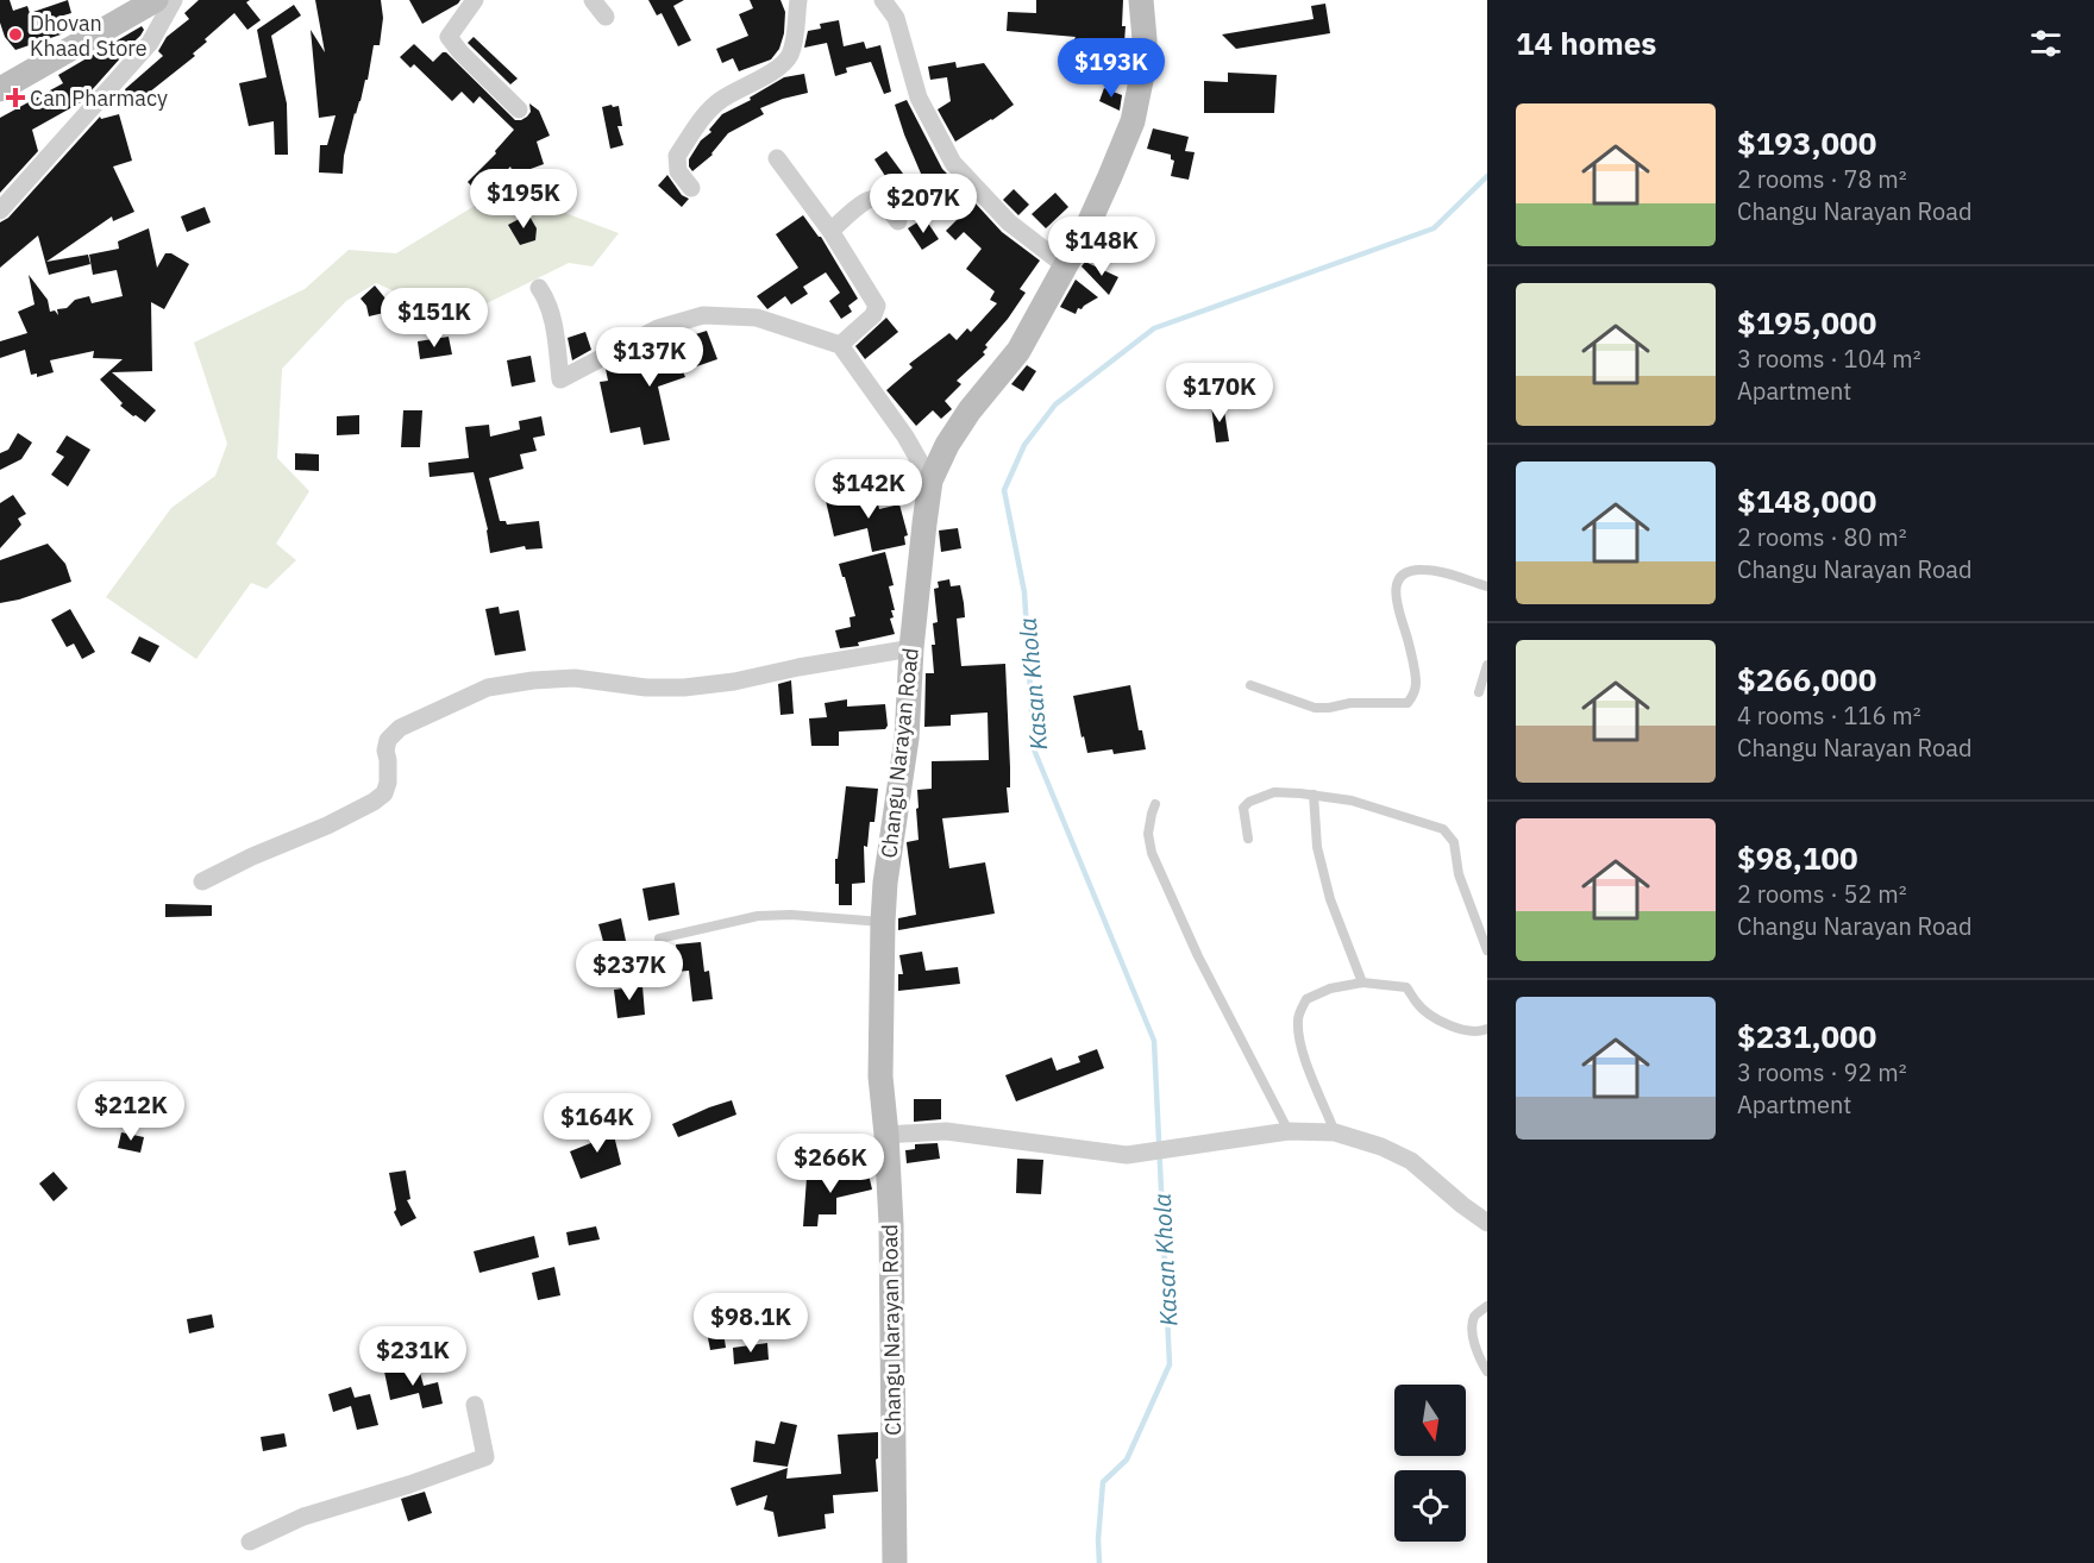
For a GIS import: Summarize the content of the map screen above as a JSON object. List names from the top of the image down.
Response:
{
  "streets": {
    "main road": ["Changu Narayan Road"]
  },
  "water": ["Kasan Khola"],
  "places": {
    "other": ["Dhovan Khaad Store"],
    "health": ["Can Pharmacy"]
  },
  "north": "bottom",
  "page": {
    "heading": "14 homes",
    "price": [
      "$193K",
      "$195K",
      "$207K",
      "$148K",
      "$151K",
      "$137K",
      "$170K",
      "$142K",
      "$237K",
      "$212K",
      "$164K",
      "$266K",
      "$98.1K",
      "$231K"
    ],
    "list": [
      {
        "name": "$193,000",
        "note": "2 rooms · 78 m² · Changu Narayan Road"
      },
      {
        "name": "$195,000",
        "note": "3 rooms · 104 m² · Apartment"
      },
      {
        "name": "$148,000",
        "note": "2 rooms · 80 m² · Changu Narayan Road"
      },
      {
        "name": "$266,000",
        "note": "4 rooms · 116 m² · Changu Narayan Road"
      },
      {
        "name": "$98,100",
        "note": "2 rooms · 52 m² · Changu Narayan Road"
      },
      {
        "name": "$231,000",
        "note": "3 rooms · 92 m² · Apartment"
      }
    ]
  }
}
